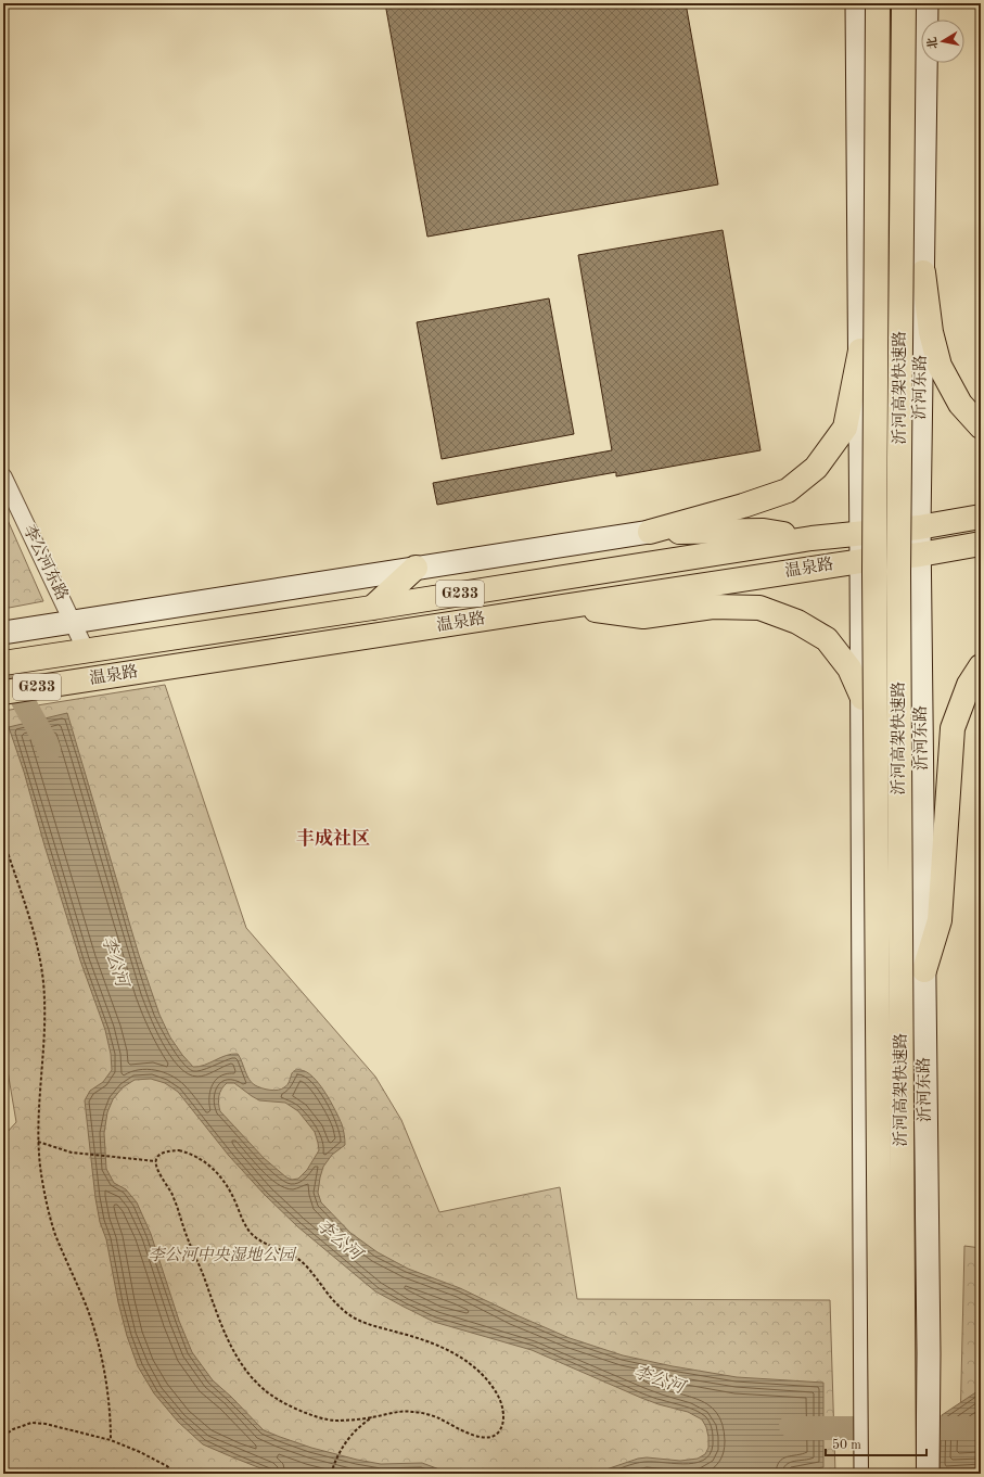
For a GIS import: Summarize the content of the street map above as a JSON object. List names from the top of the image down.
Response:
{
  "streets": {
    "highway": ["沂河高架快速路", "温泉路", "G233"],
    "main road": ["沂河东路"],
    "street": ["李公河东路"]
  },
  "crossings": [
    ["沂河东路", "温泉路"],
    ["李公河东路", "温泉路"]
  ],
  "districts": ["丰成社区"],
  "water": ["李公河"],
  "parks": ["李公河中央湿地公园"],
  "scale_bar": "50 m",
  "north": "left"
}
